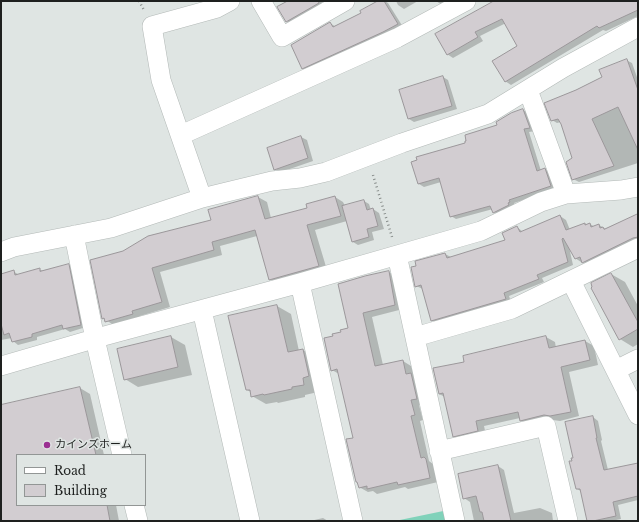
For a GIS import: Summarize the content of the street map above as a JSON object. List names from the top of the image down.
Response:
{
  "places": ["カインズホーム"],
  "legend": ["Road", "Building"]
}
